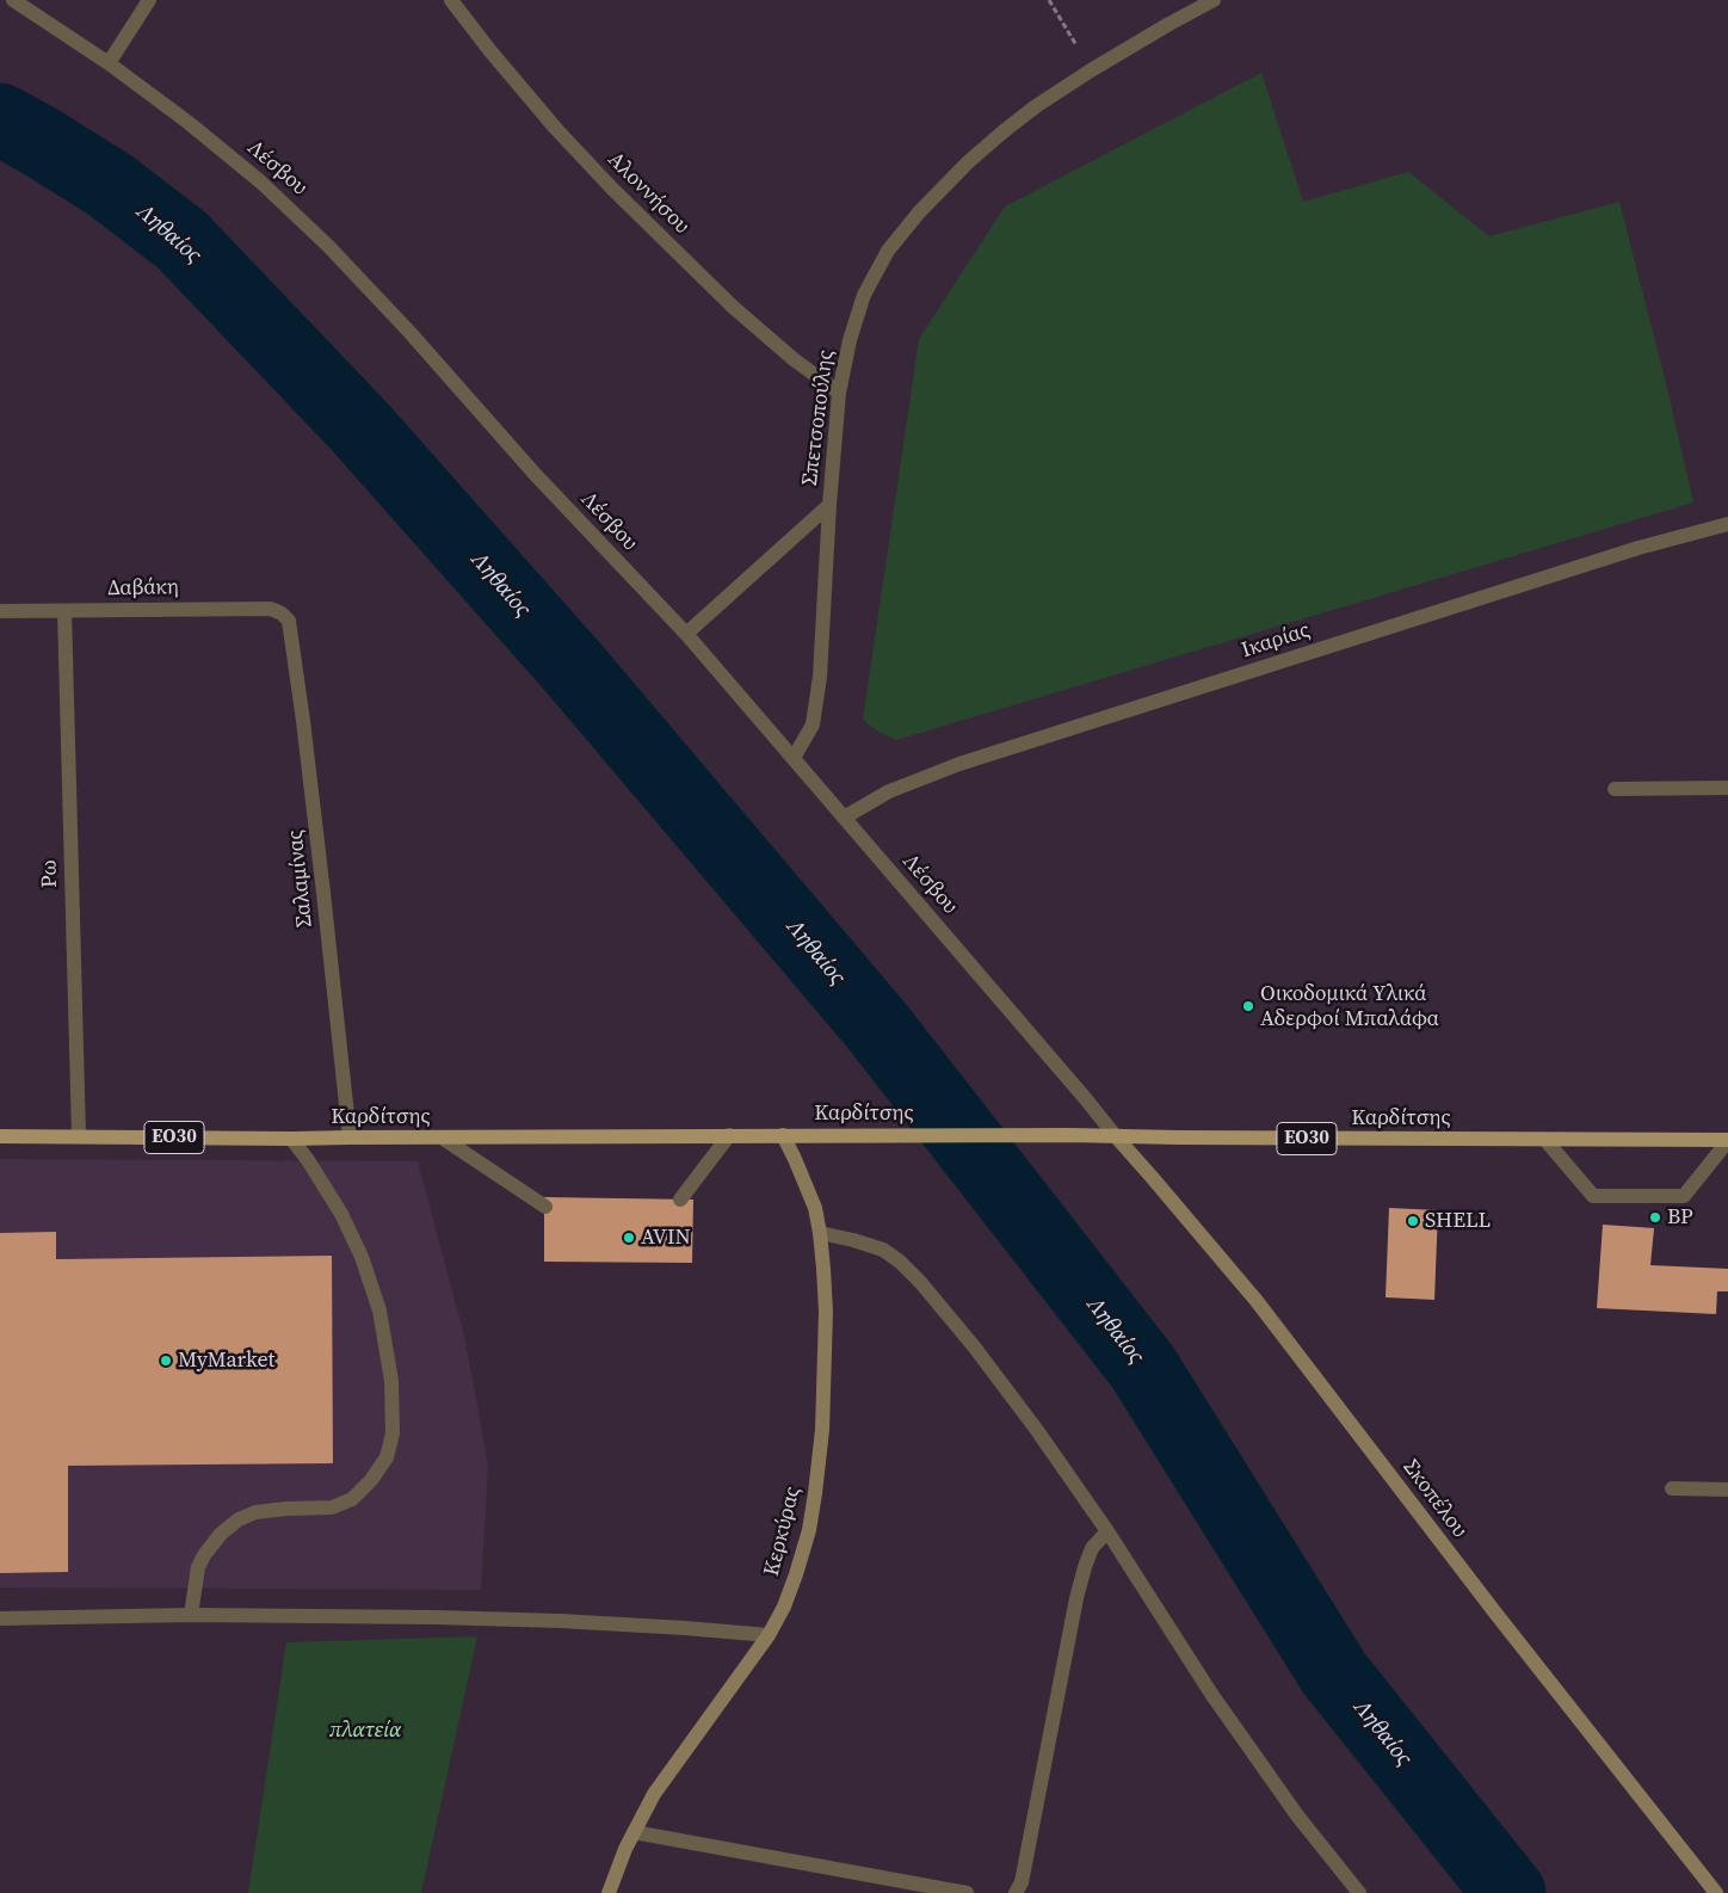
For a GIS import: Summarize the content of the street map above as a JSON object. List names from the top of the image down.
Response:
{
  "streets": {
    "main road": [
      "Καρδίτσης",
      "ΕΟ30",
      "Σκοπέλου",
      "Κερκύρας"
    ],
    "street": [
      "Λέσβου",
      "Αλοννήσου",
      "Σπετσοπούλης",
      "Δαβάκη",
      "Ικαρίας",
      "Ρω",
      "Σαλαμίνας"
    ]
  },
  "crossings": [
    ["Λέσβου", "Σπετσοπούλης"],
    ["Λέσβου", "Ικαρίας"],
    ["Λέσβου", "Καρδίτσης"],
    ["Λέσβου", "Σκοπέλου"],
    ["Αλοννήσου", "Σπετσοπούλης"],
    ["Δαβάκη", "Ρω"],
    ["Δαβάκη", "Σαλαμίνας"],
    ["Ρω", "Καρδίτσης"],
    ["Σαλαμίνας", "Καρδίτσης"],
    ["Καρδίτσης", "Σκοπέλου"],
    ["Καρδίτσης", "Κερκύρας"]
  ],
  "water": ["Ληθαίος"],
  "parks": ["πλατεία"],
  "places": [
    "Οικοδομικά Υλικά Αδερφοί Μπαλάφα",
    "BP",
    "SHELL",
    "AVIN",
    "MyMarket"
  ]
}
